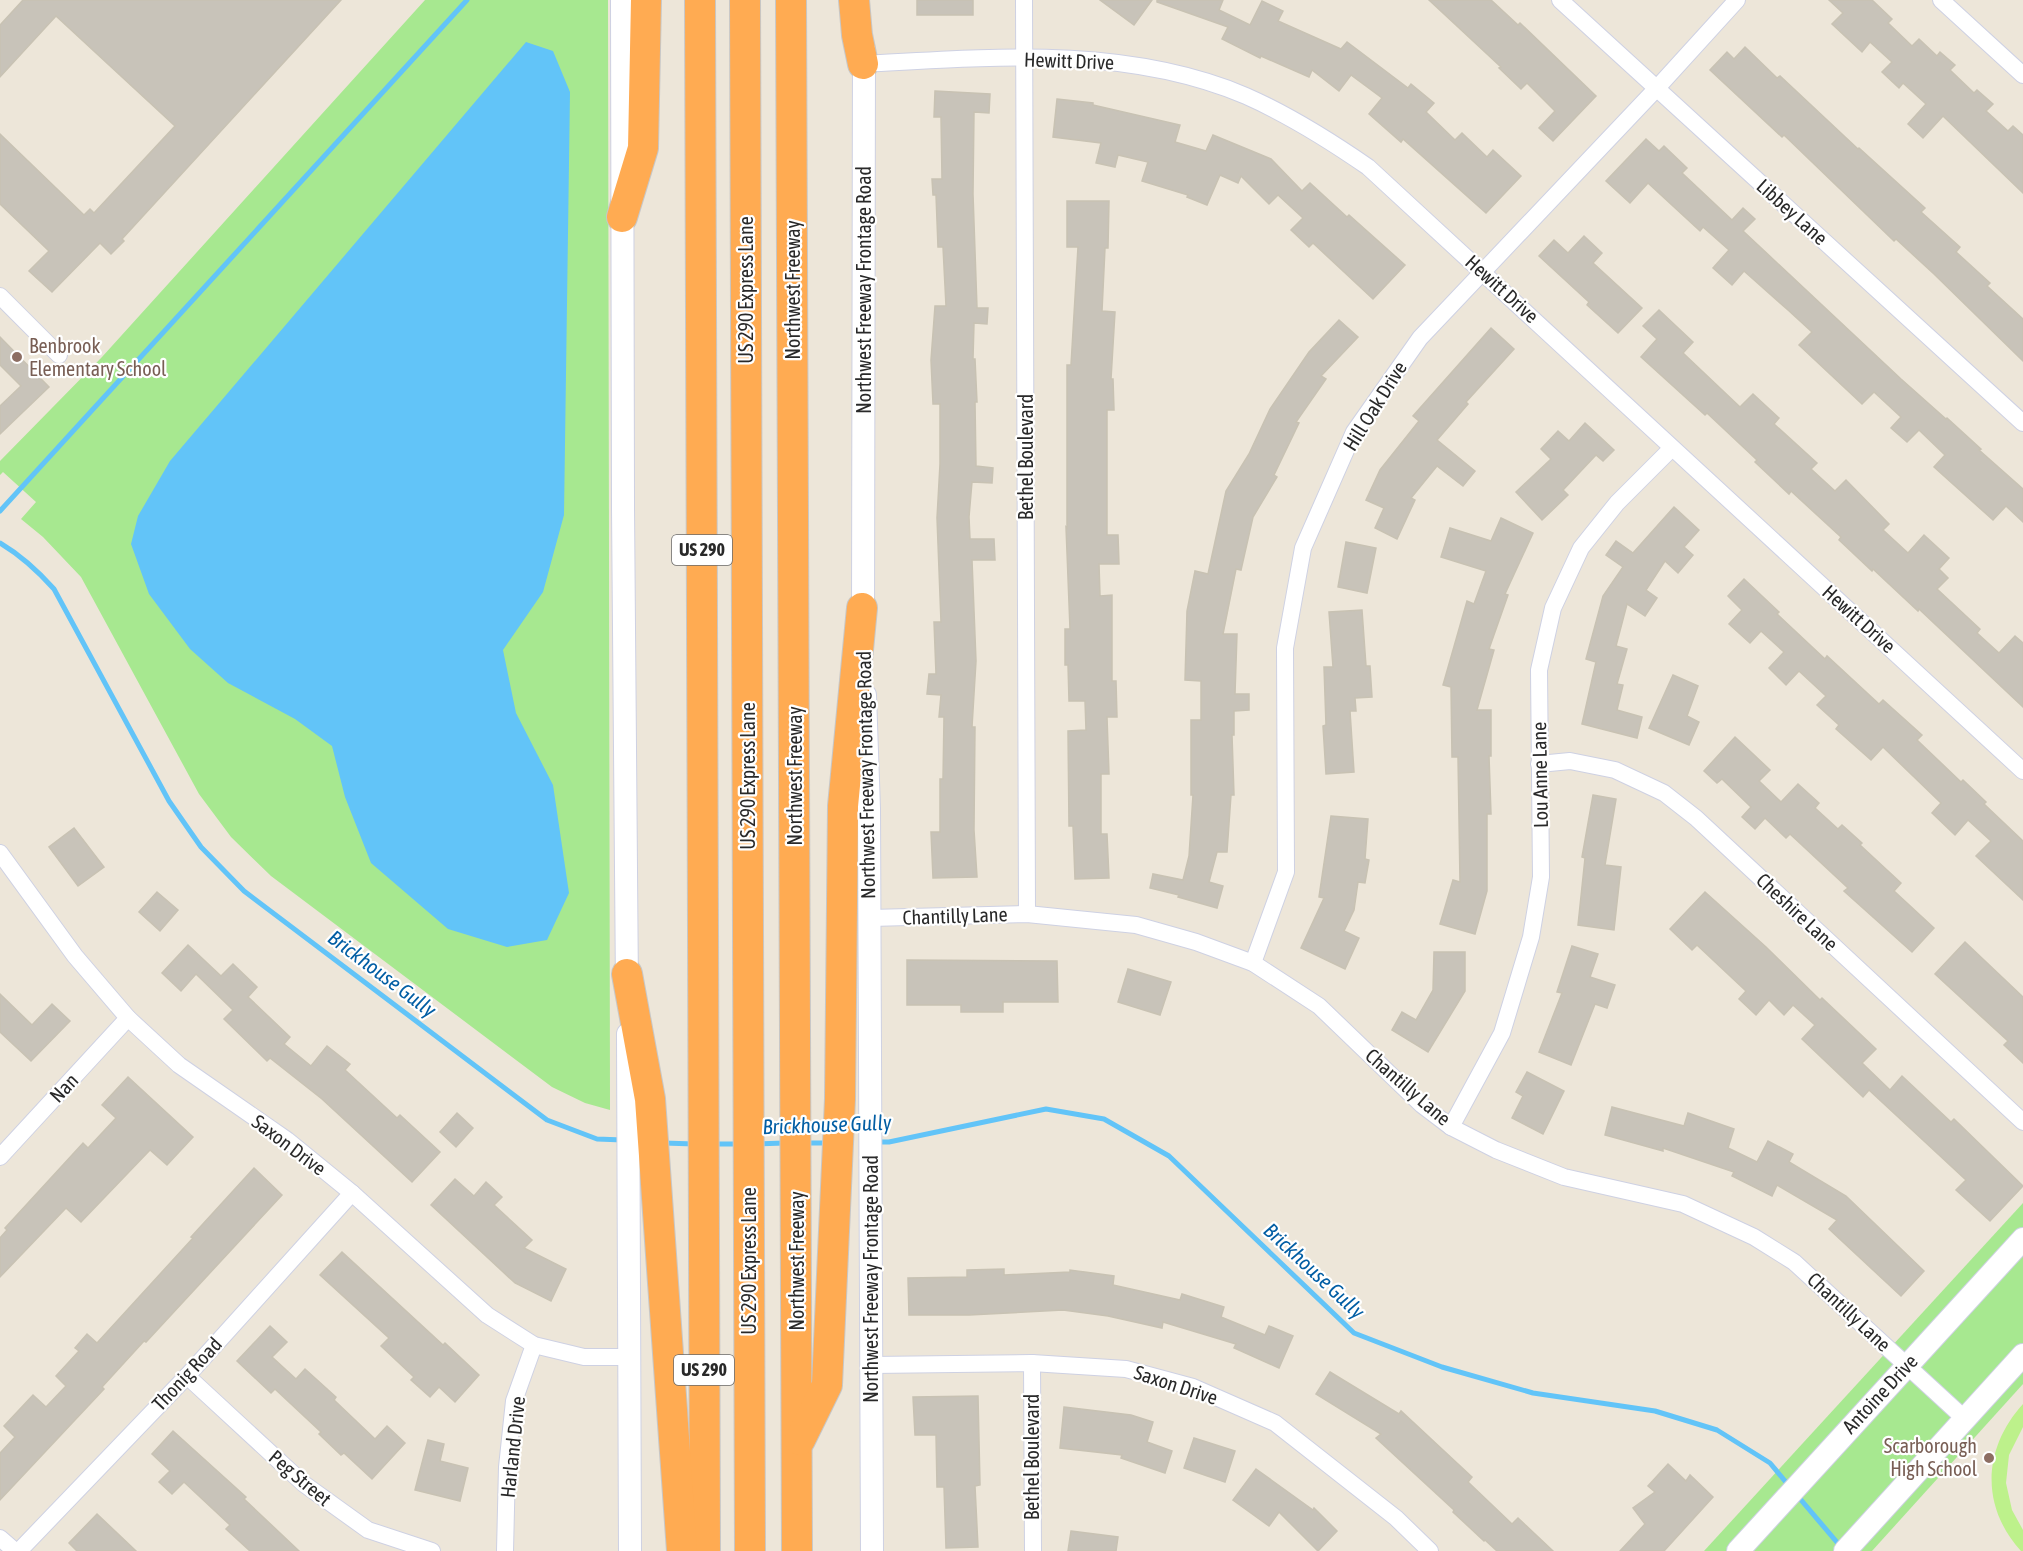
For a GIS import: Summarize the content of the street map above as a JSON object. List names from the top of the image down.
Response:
{
  "streets": {
    "highway": ["US 290 Express Lane", "Northwest Freeway", "US 290"],
    "main road": ["Northwest Freeway Frontage Road", "Antoine Drive"],
    "street": [
      "Hewitt Drive",
      "Libbey Lane",
      "Hill Oak Drive",
      "Bethel Boulevard",
      "Lou Anne Lane",
      "Cheshire Lane",
      "Chantilly Lane",
      "Nan",
      "Saxon Drive",
      "Thonig Road",
      "Harland Drive",
      "Peg Street"
    ]
  },
  "crossings": [
    ["Hewitt Drive", "Northwest Freeway Frontage Road"],
    ["Hewitt Drive", "Hill Oak Drive"],
    ["Hewitt Drive", "Bethel Boulevard"],
    ["Hewitt Drive", "Lou Anne Lane"],
    ["Libbey Lane", "Hill Oak Drive"],
    ["Northwest Freeway Frontage Road", "Chantilly Lane"],
    ["Northwest Freeway Frontage Road", "Saxon Drive"],
    ["Hill Oak Drive", "Chantilly Lane"],
    ["Bethel Boulevard", "Chantilly Lane"],
    ["Bethel Boulevard", "Saxon Drive"],
    ["Lou Anne Lane", "Cheshire Lane"],
    ["Lou Anne Lane", "Chantilly Lane"],
    ["Chantilly Lane", "Antoine Drive"],
    ["Nan", "Saxon Drive"],
    ["Saxon Drive", "Thonig Road"],
    ["Saxon Drive", "Harland Drive"],
    ["Thonig Road", "Peg Street"]
  ],
  "water": ["Brickhouse Gully"],
  "places": ["Benbrook Elementary School", "Scarborough High School"]
}
